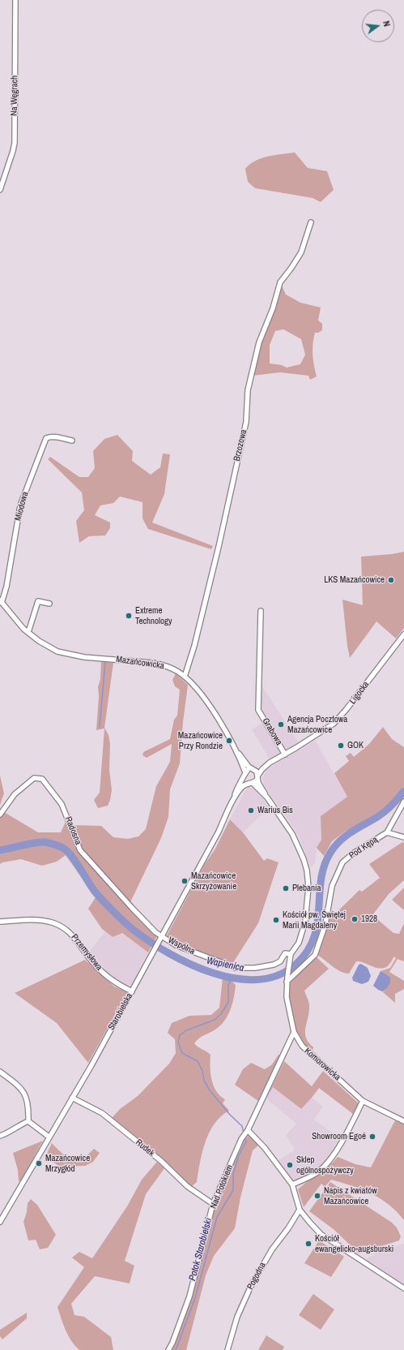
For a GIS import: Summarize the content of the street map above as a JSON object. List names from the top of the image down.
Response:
{
  "streets": {
    "street": [
      "Na Węgrach",
      "Brzozowa",
      "Miodowa",
      "Mazańcowicka",
      "Ligocka",
      "Grabowa",
      "Radosna",
      "Pod Kępą",
      "Wspólna",
      "Przemysłowa",
      "Starobielska",
      "Komorowicka",
      "Rudek",
      "Nad Potokiem",
      "Pogodna"
    ]
  },
  "crossings": [
    ["Brzozowa", "Mazańcowicka"],
    ["Miodowa", "Mazańcowicka"],
    ["Mazańcowicka", "Ligocka"],
    ["Mazańcowicka", "Komorowicka"],
    ["Ligocka", "Grabowa"],
    ["Ligocka", "Komorowicka"],
    ["Radosna", "Wspólna"],
    ["Radosna", "Starobielska"],
    ["Pod Kępą", "Komorowicka"],
    ["Wspólna", "Starobielska"],
    ["Wspólna", "Komorowicka"],
    ["Przemysłowa", "Starobielska"],
    ["Starobielska", "Rudek"],
    ["Komorowicka", "Nad Potokiem"],
    ["Rudek", "Nad Potokiem"]
  ],
  "water": ["Wapienica", "Potok Starobielski"],
  "places": [
    "LKS Mazańcowice",
    "Extreme Technology",
    "Agencja Pocztowa Mazańcowice",
    "Mazańcowice Przy Rondzie",
    "GOK",
    "Warius Bis",
    "Mazańcowice Skrzyżowanie",
    "Plebania",
    "1928",
    "Kościół pw. Świętej Marii Magdaleny",
    "Showroom Egoé",
    "Mazańcowice Mrzygłód",
    "Sklep ogólnospożywczy",
    "Napis z kwiatów Mazańcowice",
    "Kościół ewangelicko-augsburski"
  ],
  "north": "right"
}
